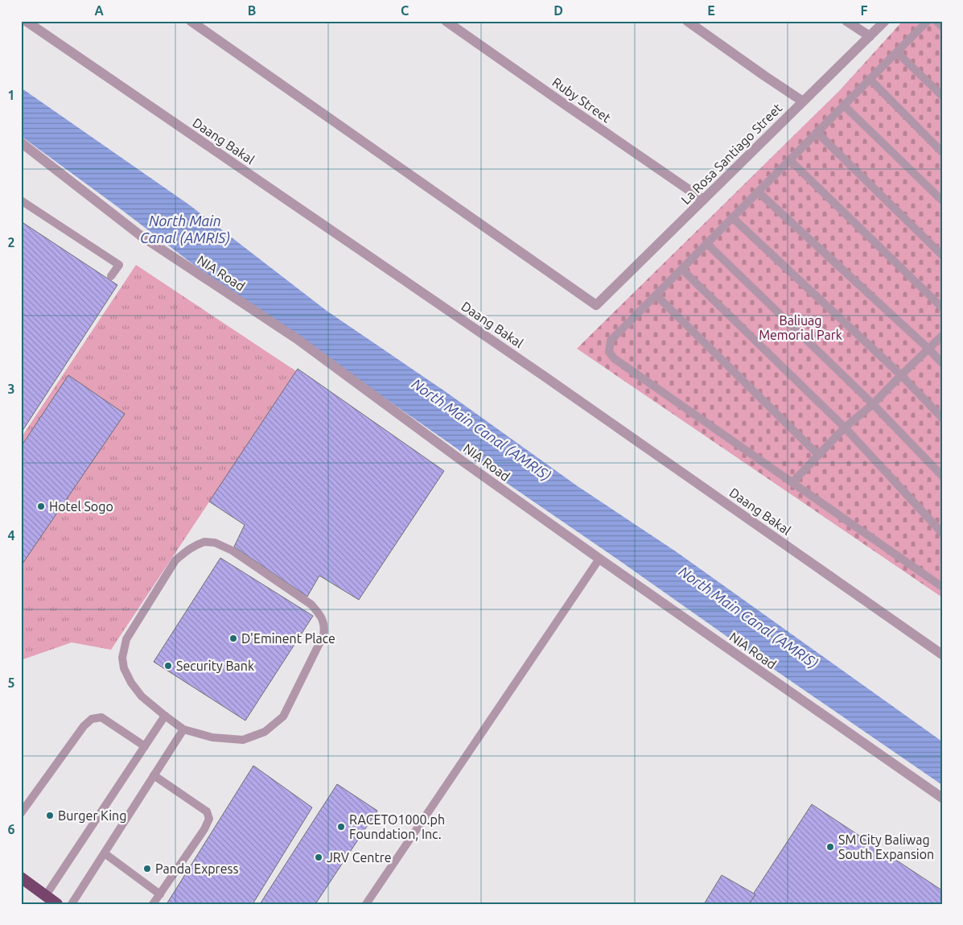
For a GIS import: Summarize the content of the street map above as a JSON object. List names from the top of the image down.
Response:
{
  "streets": {
    "street": [
      "Ruby Street",
      "Daang Bakal",
      "La Rosa Santiago Street",
      "NIA Road"
    ]
  },
  "crossings": [
    ["Ruby Street", "La Rosa Santiago Street"]
  ],
  "water": ["North Main Canal (AMRIS)"],
  "parks": ["Baliuag Memorial Park"],
  "places": [
    "Hotel Sogo",
    "D'Eminent Place",
    "Security Bank",
    "Burger King",
    "RACETO1000.ph Foundation, Inc.",
    "SM City Baliwag South Expansion",
    "JRV Centre",
    "Panda Express"
  ],
  "grid": {
    "columns": [
      "A",
      "B",
      "C",
      "D",
      "E",
      "F"
    ],
    "rows": [
      "1",
      "2",
      "3",
      "4",
      "5",
      "6"
    ]
  }
}
